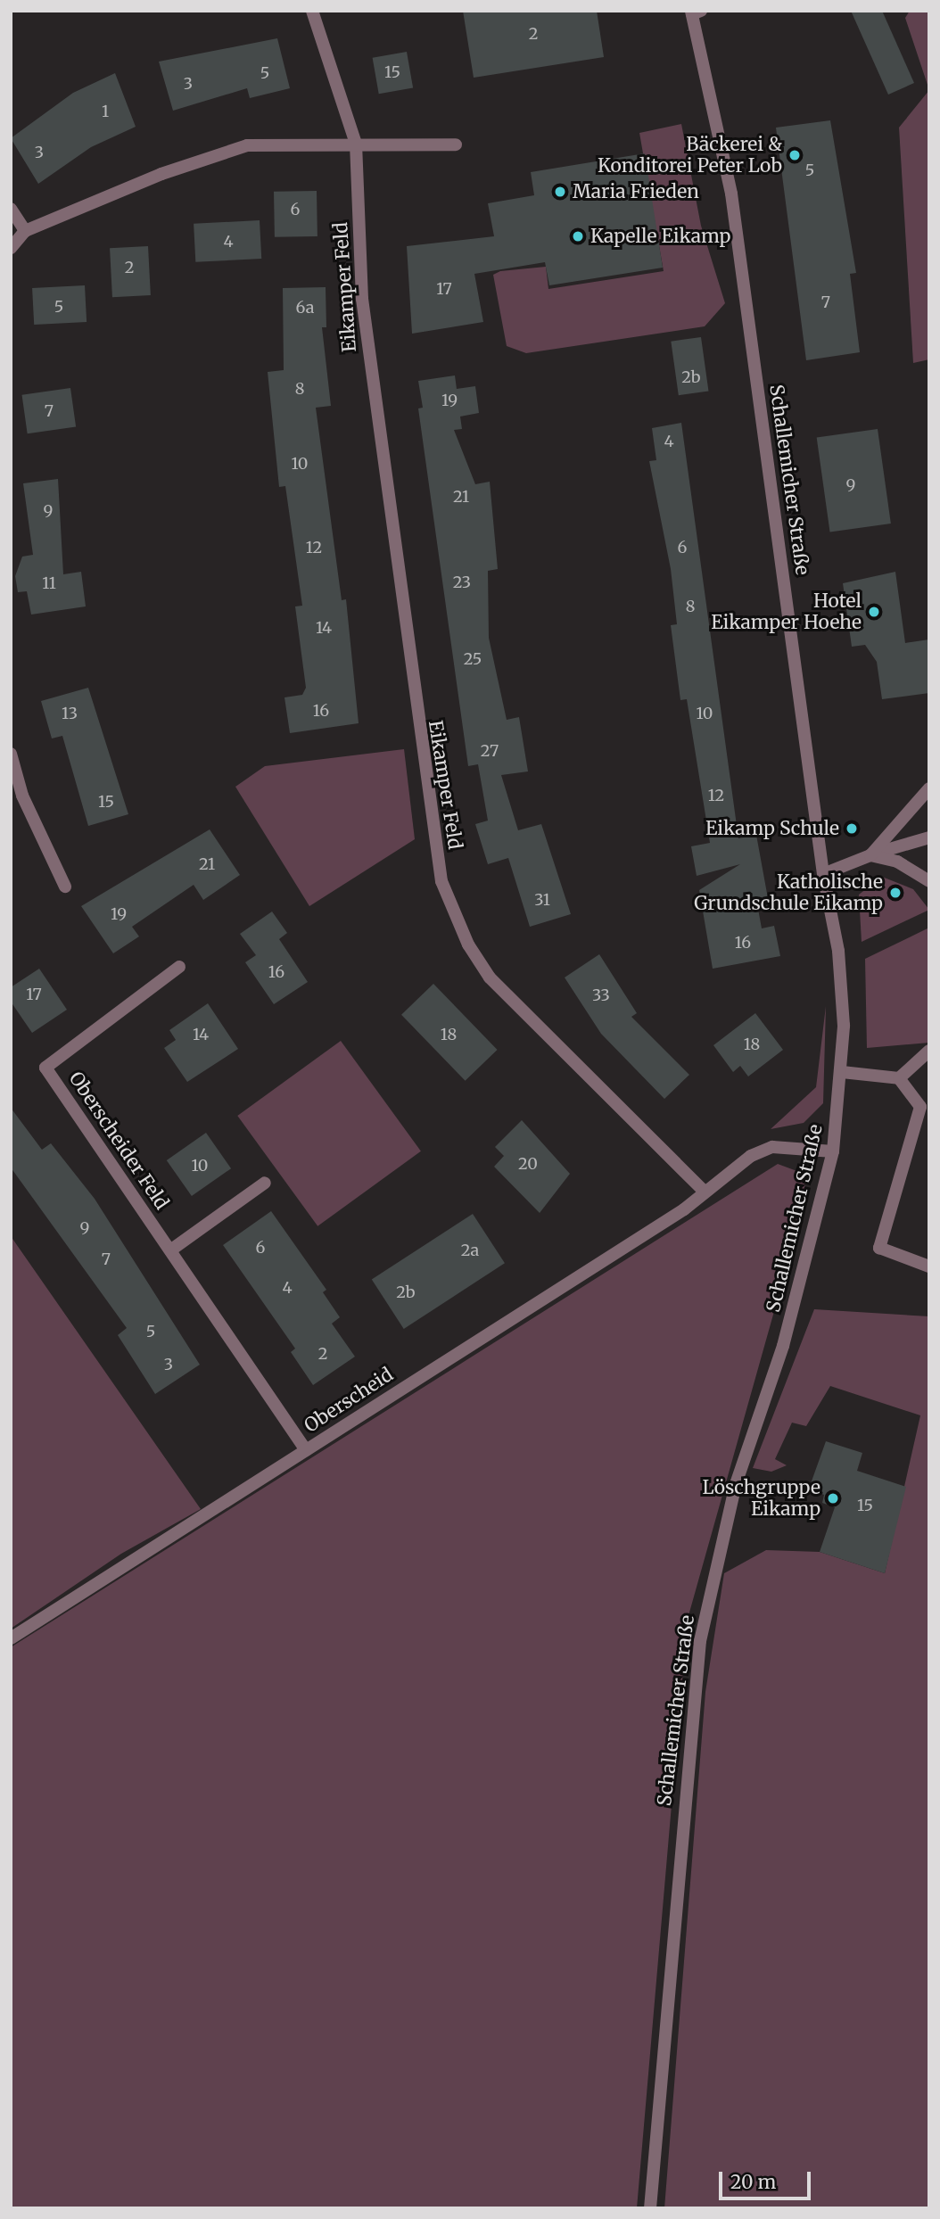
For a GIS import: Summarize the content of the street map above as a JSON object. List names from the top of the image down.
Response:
{
  "streets": {
    "street": [
      "Eikamper Feld",
      "Schallemicher Straße",
      "Oberscheider Feld",
      "Oberscheid"
    ]
  },
  "crossings": [
    ["Eikamper Feld", "Oberscheid"],
    ["Oberscheider Feld", "Oberscheid"]
  ],
  "places": [
    "Bäckerei & Konditorei Peter Lob",
    "Maria Frieden",
    "Kapelle Eikamp",
    "Hotel Eikamper Hoehe",
    "Eikamp Schule",
    "Katholische Grundschule Eikamp",
    "Löschgruppe Eikamp"
  ],
  "house_numbers": [
    "2",
    "15",
    "5",
    "3",
    "1",
    "3",
    "5",
    "6",
    "4",
    "2",
    "17",
    "7",
    "5",
    "6a",
    "2b",
    "8",
    "19",
    "7",
    "4",
    "10",
    "9",
    "21",
    "9",
    "12",
    "6",
    "23",
    "11",
    "8",
    "14",
    "25",
    "16",
    "13",
    "10",
    "27",
    "12",
    "15",
    "21",
    "31",
    "19",
    "16",
    "16",
    "17",
    "33",
    "14",
    "18",
    "18",
    "20",
    "10",
    "9",
    "6",
    "2a",
    "7",
    "4",
    "2b",
    "5",
    "2",
    "3",
    "15"
  ],
  "scale_bar": "20 m"
}
